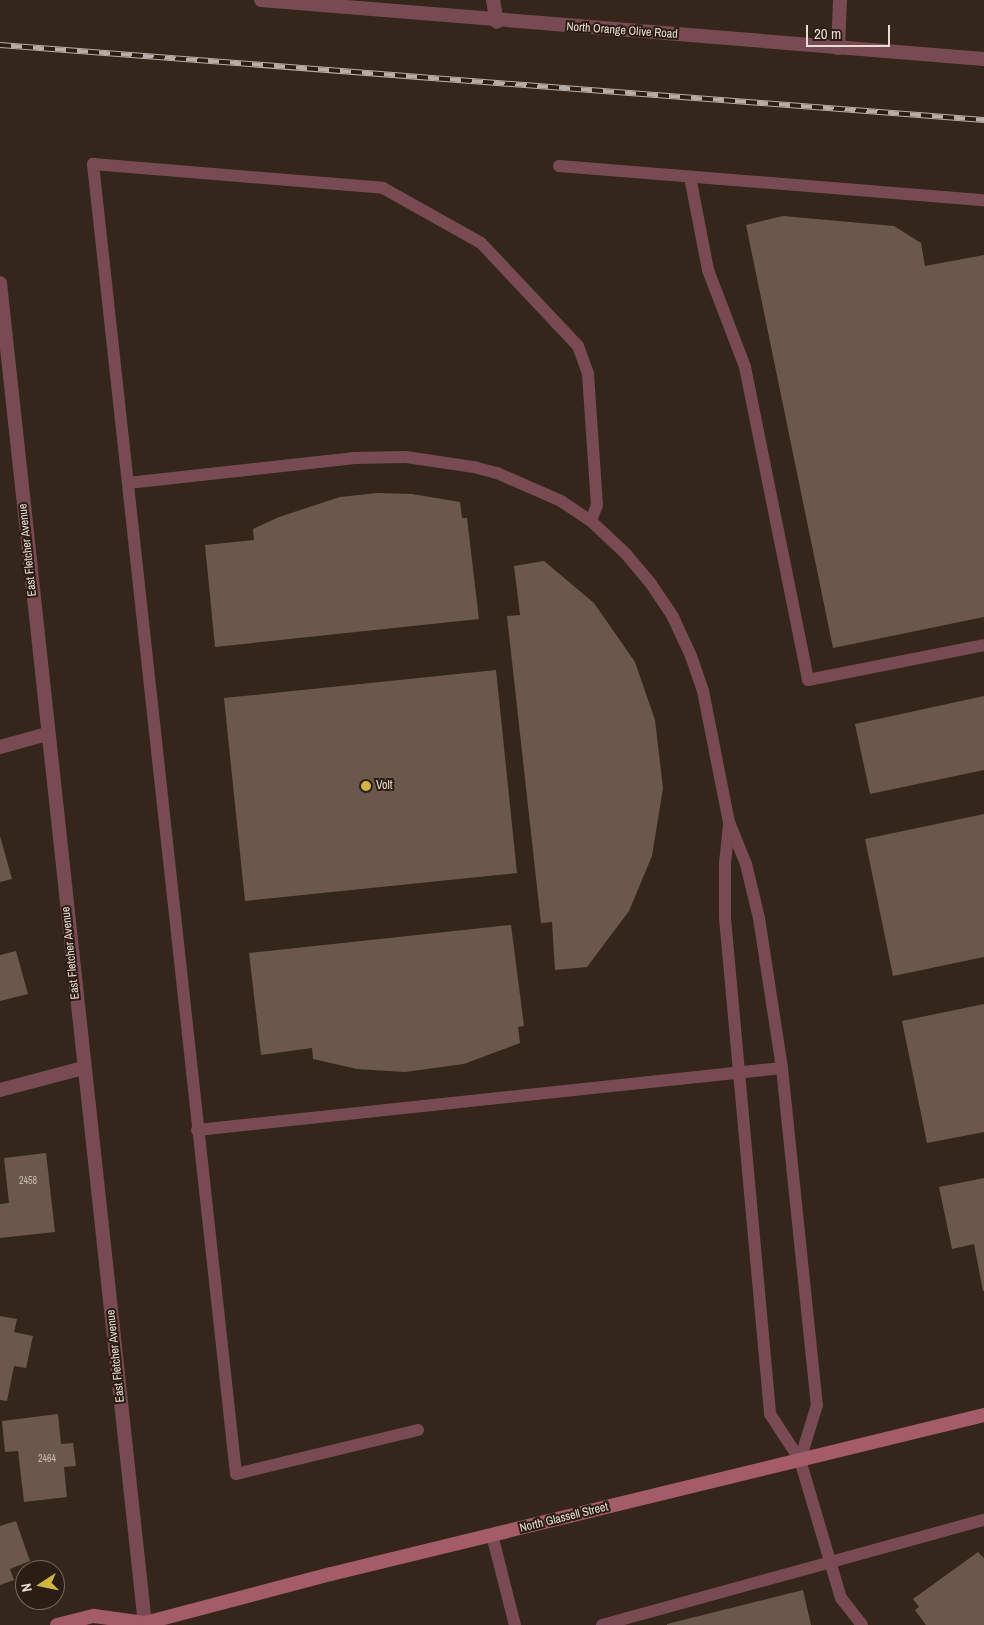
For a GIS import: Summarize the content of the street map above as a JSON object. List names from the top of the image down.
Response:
{
  "streets": {
    "main road": ["North Glassell Street"],
    "street": ["North Orange Olive Road", "East Fletcher Avenue"]
  },
  "crossings": [
    ["East Fletcher Avenue", "North Glassell Street"]
  ],
  "places": ["Volt"],
  "house_numbers": ["2458", "2464"],
  "scale_bar": "20 m",
  "north": "left"
}
